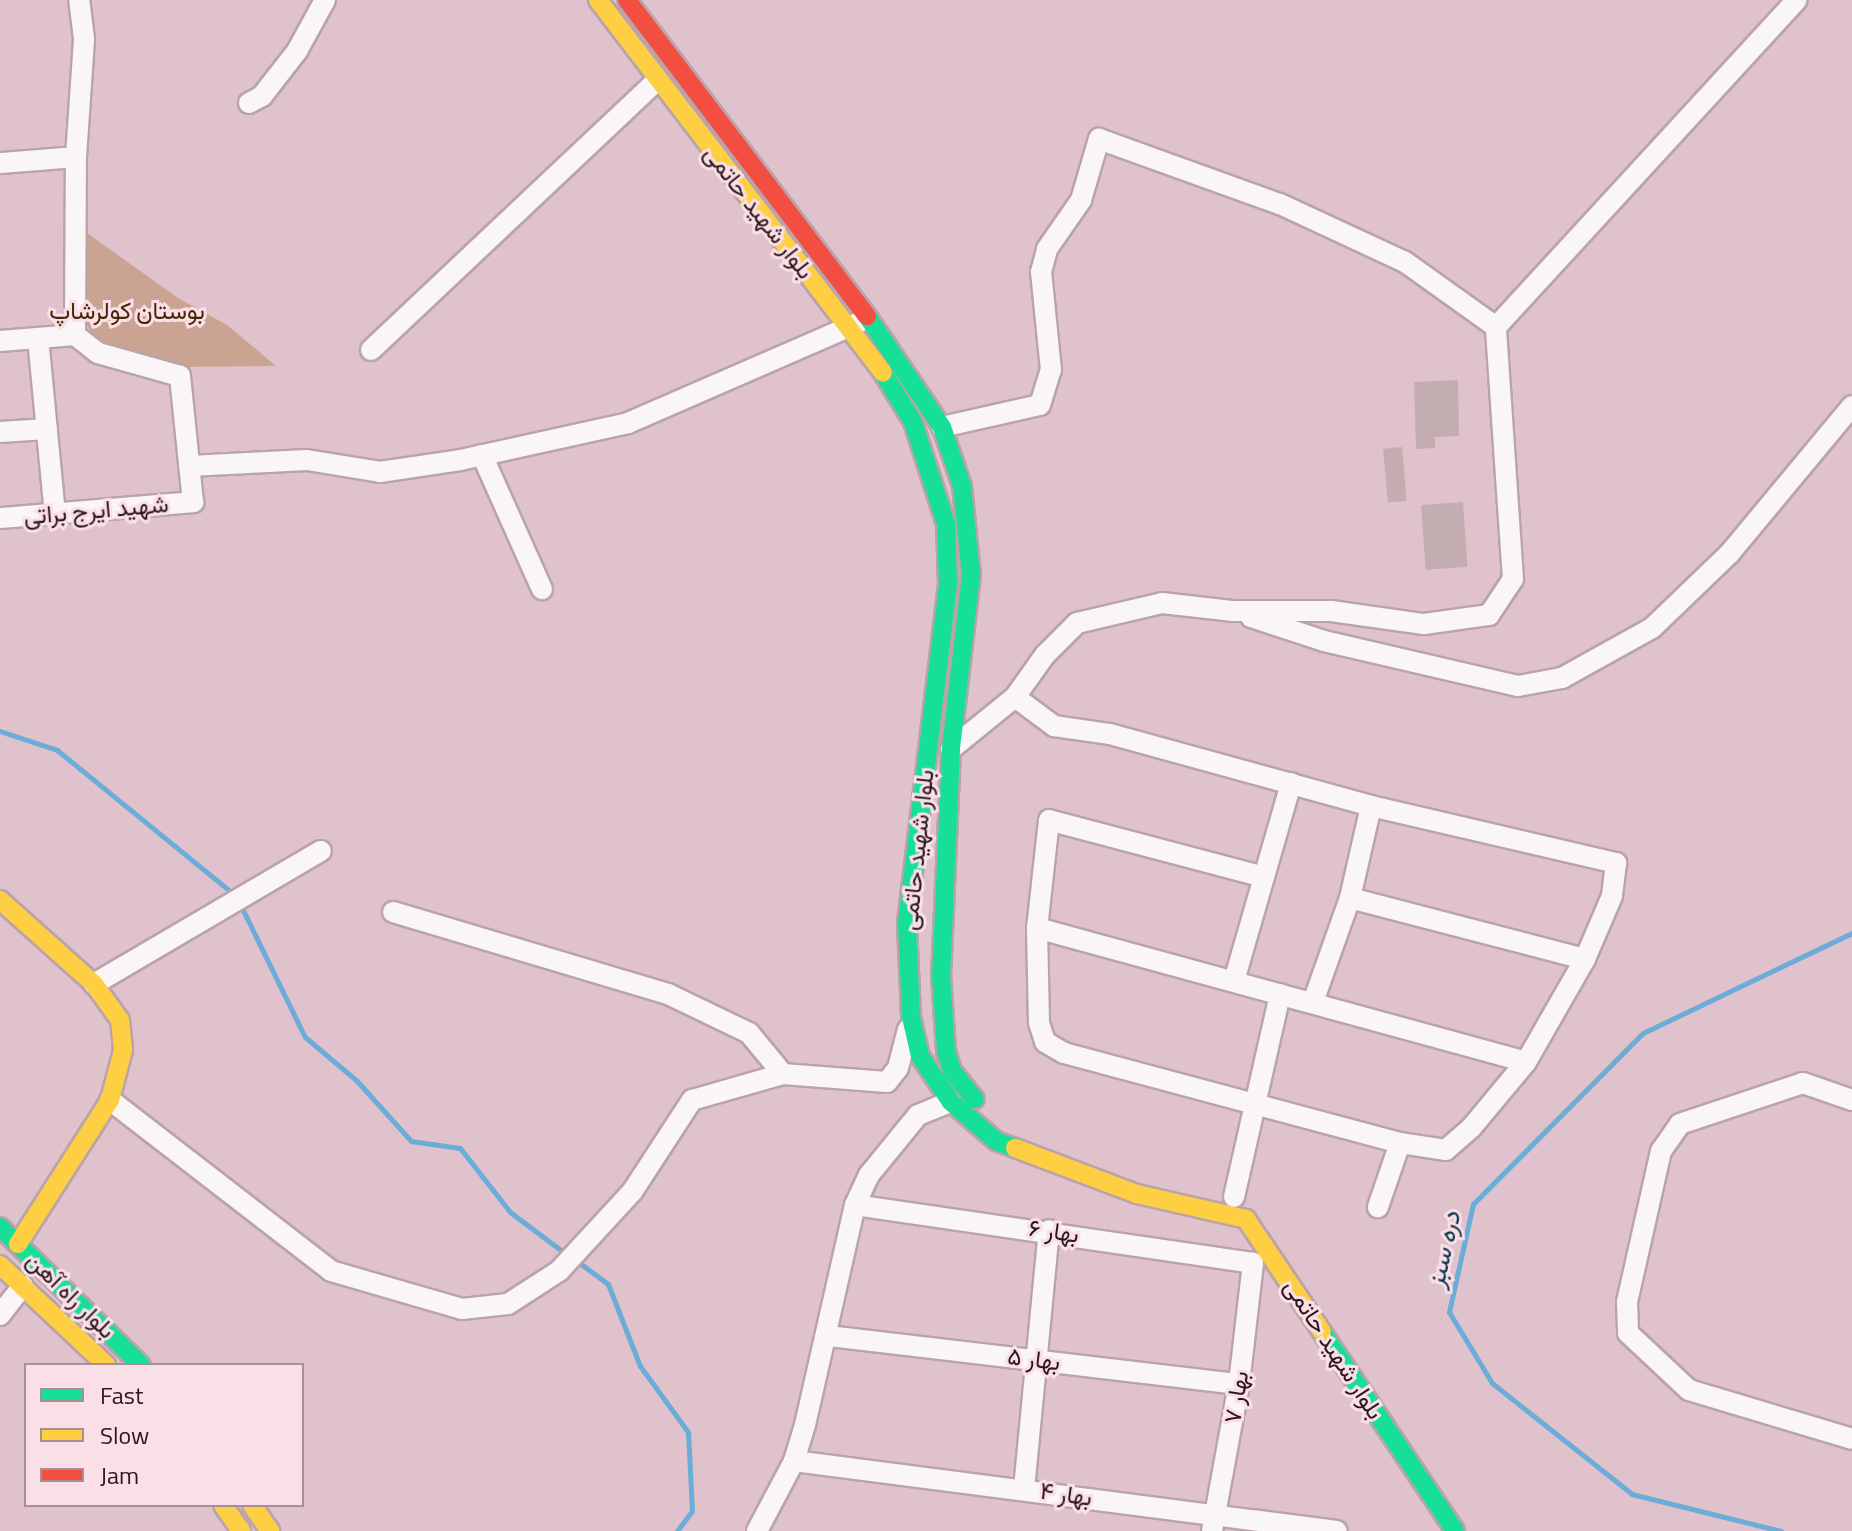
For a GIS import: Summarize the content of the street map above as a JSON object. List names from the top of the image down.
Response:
{
  "streets": {
    "main road": ["بلوار شهید حاتمی", "بلوار راه آهن"],
    "street": [
      "شهید ایرج براتی",
      "بهار ۶",
      "بهار ۵",
      "بهار ۷",
      "بهار ۴"
    ]
  },
  "crossings": [
    ["بهار ۶", "بهار ۷"],
    ["بهار ۵", "بهار ۷"],
    ["بهار ۷", "بهار ۴"]
  ],
  "water": ["دره سبز"],
  "parks": ["بوستان کولرشاپ"],
  "legend": ["Fast", "Slow", "Jam"]
}
